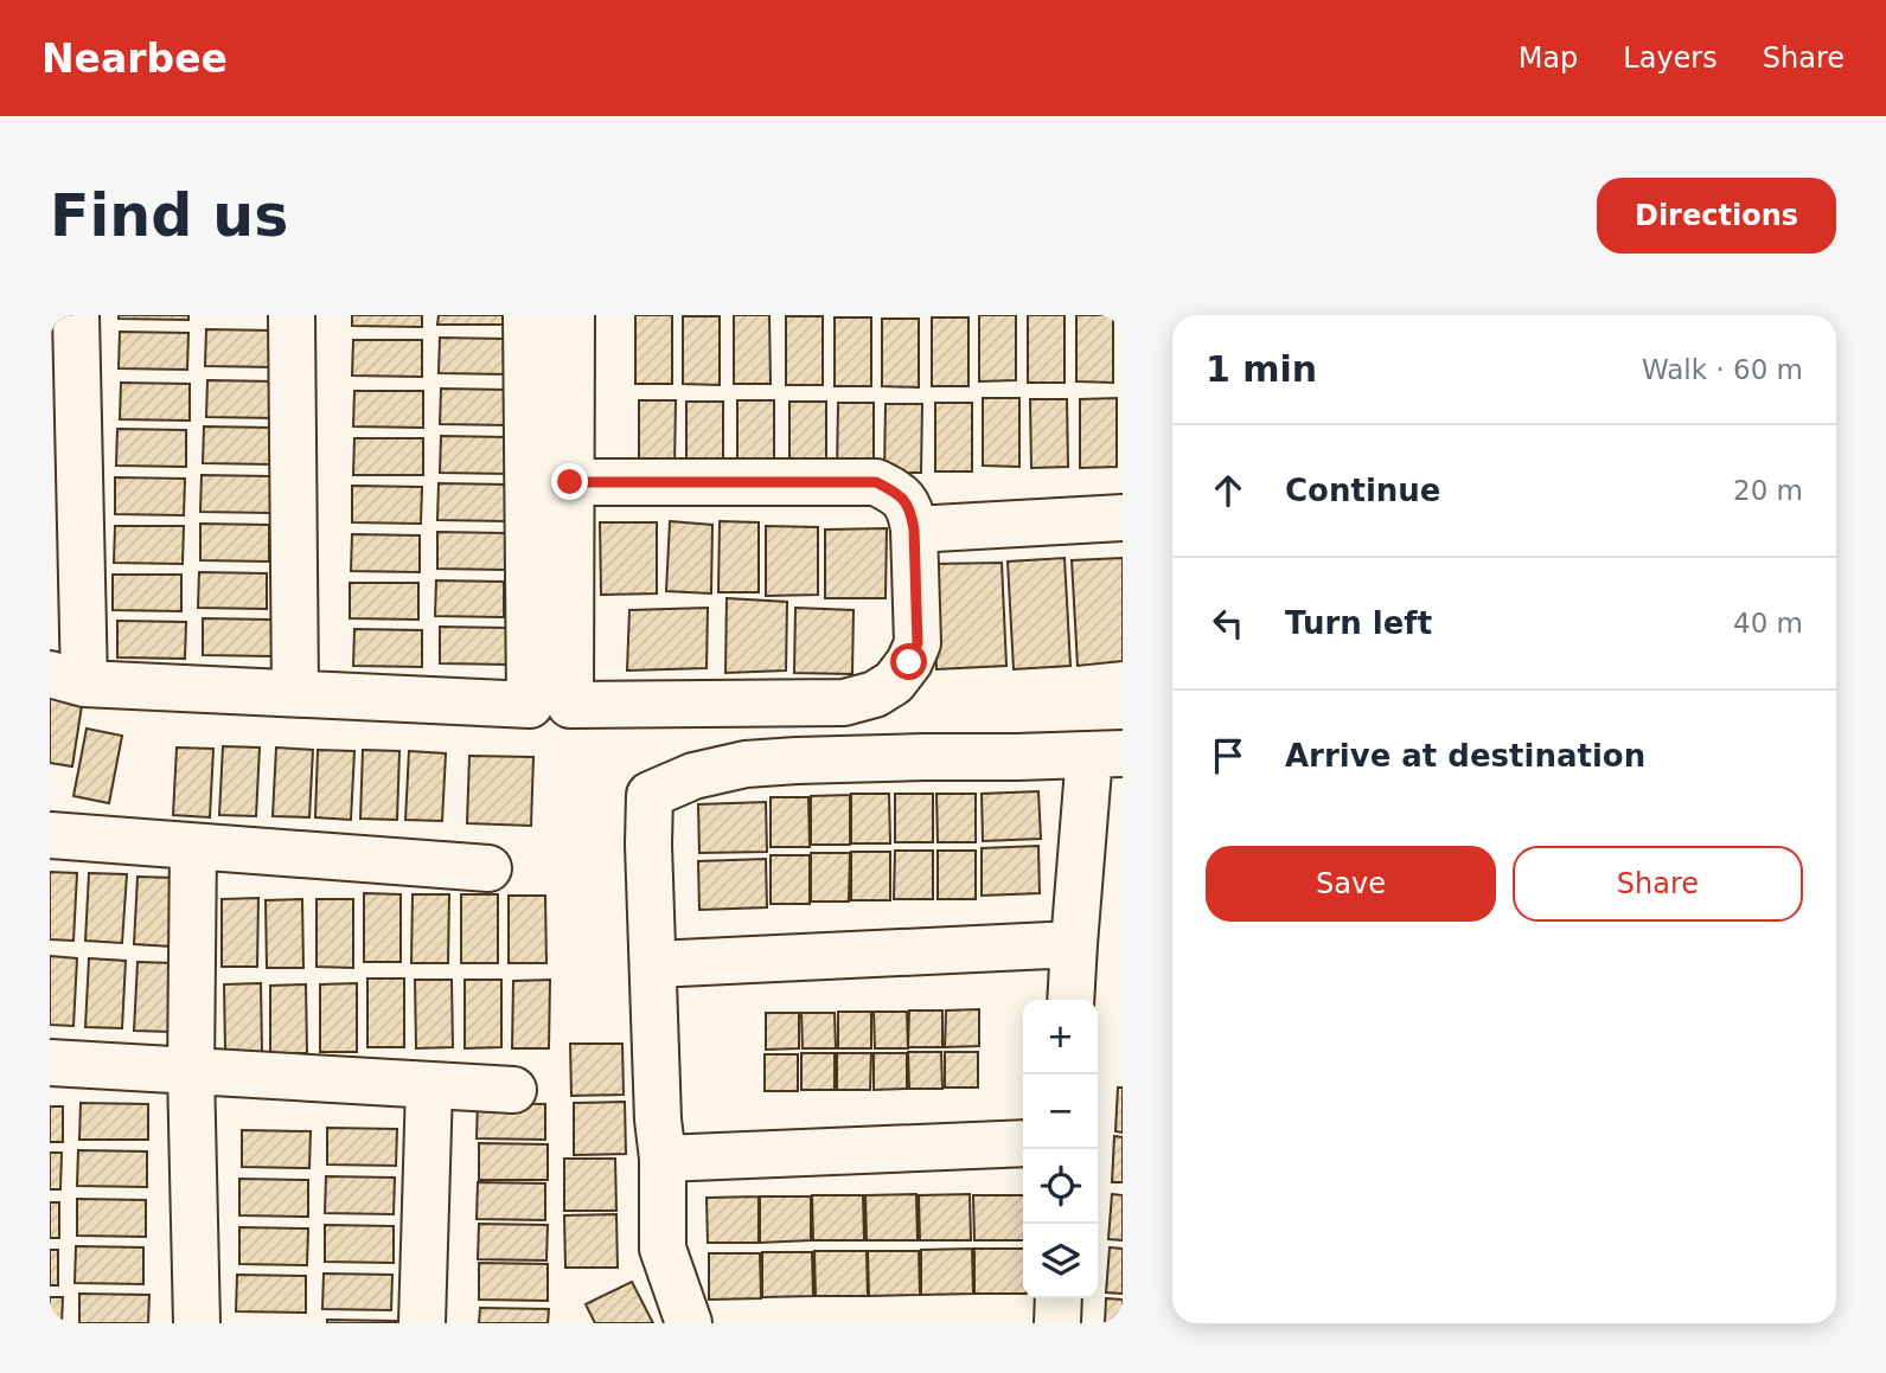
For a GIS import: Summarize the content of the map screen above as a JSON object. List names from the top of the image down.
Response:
{
  "page": {
    "header": "Nearbee",
    "nav": ["Map", "Layers", "Share"],
    "buttons": [
      "Directions",
      ["Save", "Share"]
    ],
    "title": "Find us",
    "heading": ["1 min", "Walk · 60 m"],
    "list": [
      ["Continue", "20 m"],
      ["Turn left", "40 m"],
      "Arrive at destination"
    ],
    "map_buttons": ["+", "−"]
  }
}
